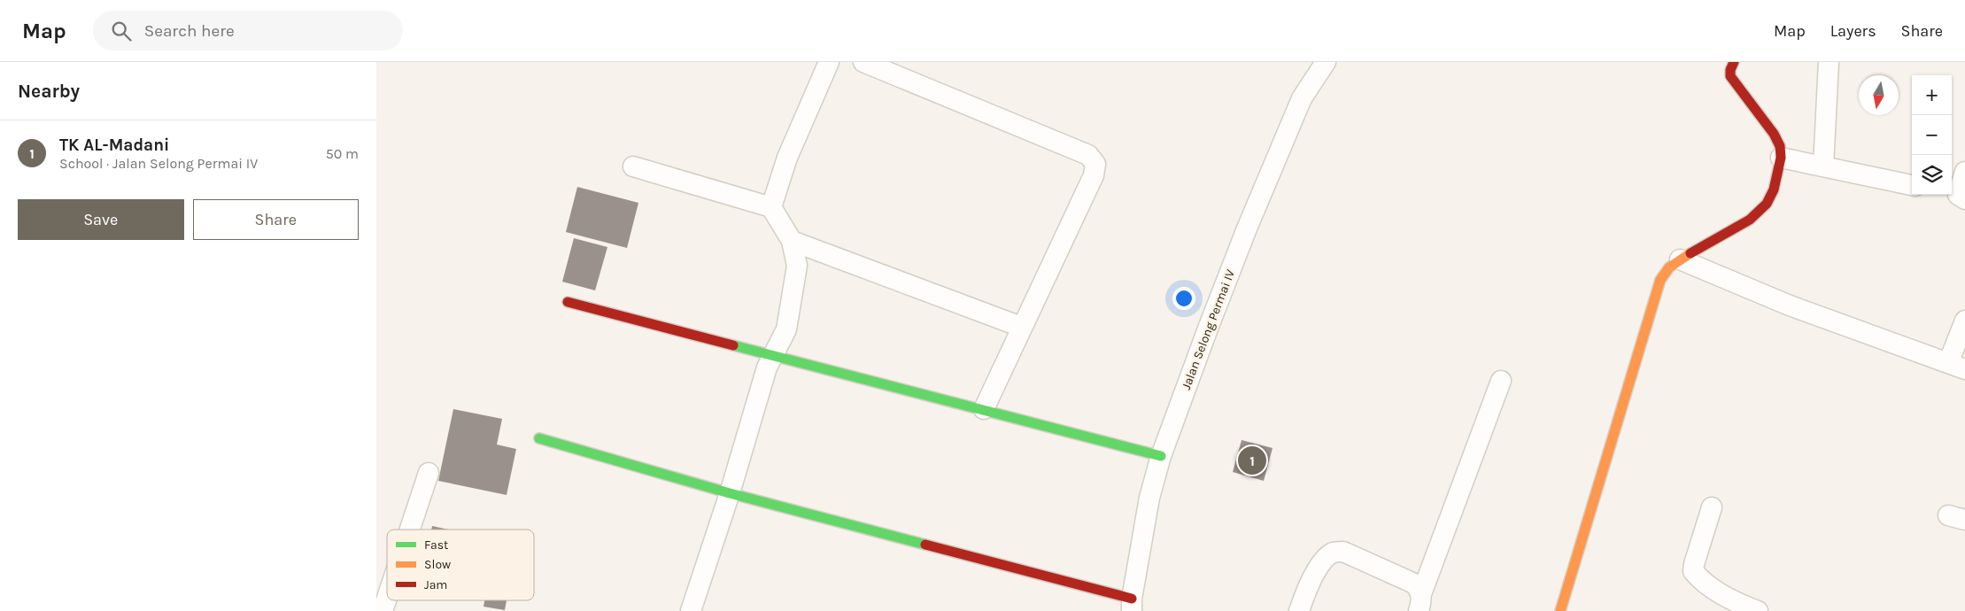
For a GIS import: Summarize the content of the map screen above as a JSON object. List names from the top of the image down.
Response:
{
  "streets": {
    "street": ["Jalan Selong Permai IV"]
  },
  "legend": ["Fast", "Slow", "Jam"],
  "north": "bottom",
  "page": {
    "header": "Map",
    "search": "Search here",
    "nav": ["Map", "Layers", "Share"],
    "heading": "Nearby",
    "map_buttons": ["+", "−"],
    "list": [
      {
        "mark": "1",
        "name": "TK AL-Madani",
        "note": "School · Jalan Selong Permai IV",
        "value": "50 m"
      }
    ],
    "buttons": ["Save", "Share"],
    "pins": "1"
  }
}
